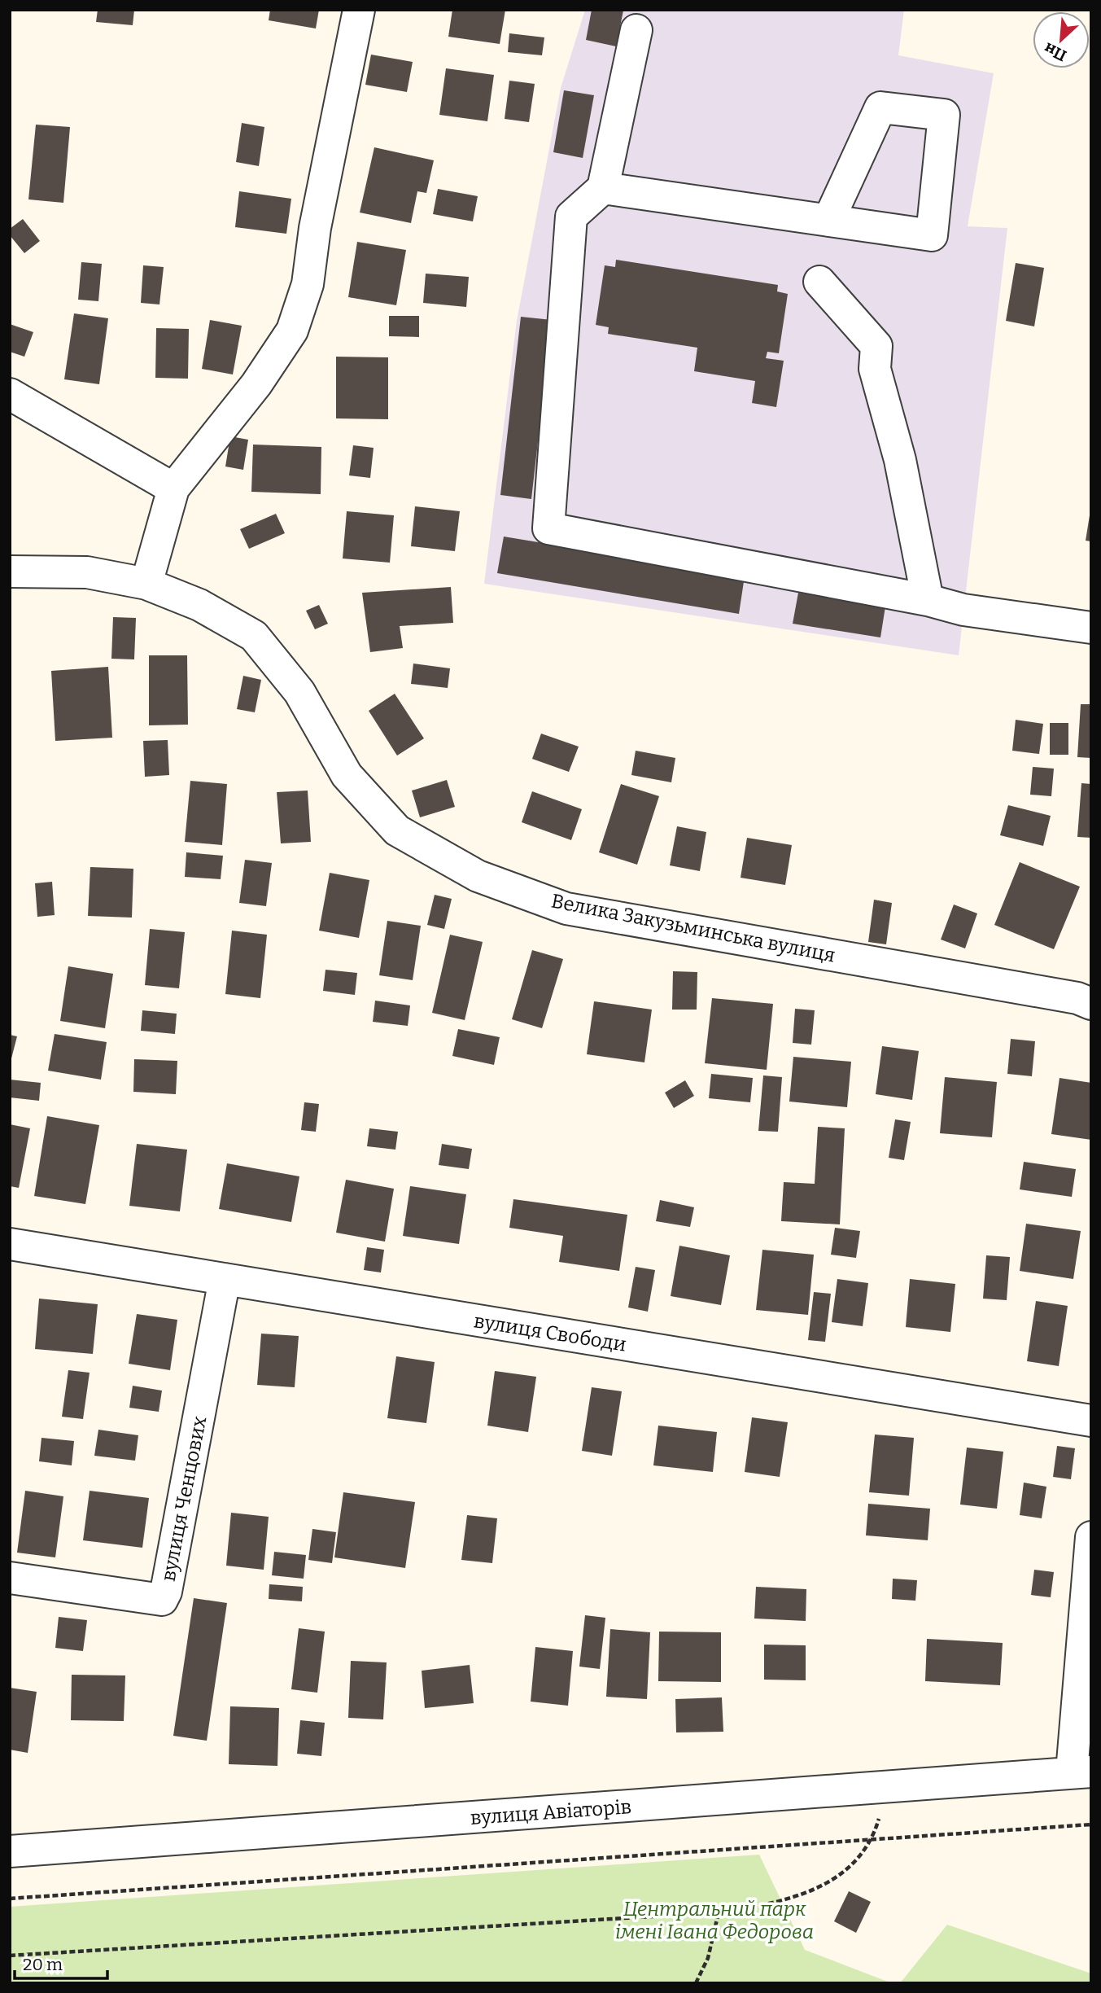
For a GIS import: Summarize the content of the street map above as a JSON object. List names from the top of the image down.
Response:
{
  "streets": {
    "street": [
      "Велика Закузьминська вулиця",
      "вулиця Свободи",
      "вулиця Ченцових",
      "вулиця Авіаторів"
    ]
  },
  "crossings": [
    ["вулиця Свободи", "вулиця Ченцових"]
  ],
  "parks": ["Центральний парк імені Івана Федорова"],
  "scale_bar": "20 m",
  "north": "bottom left"
}
